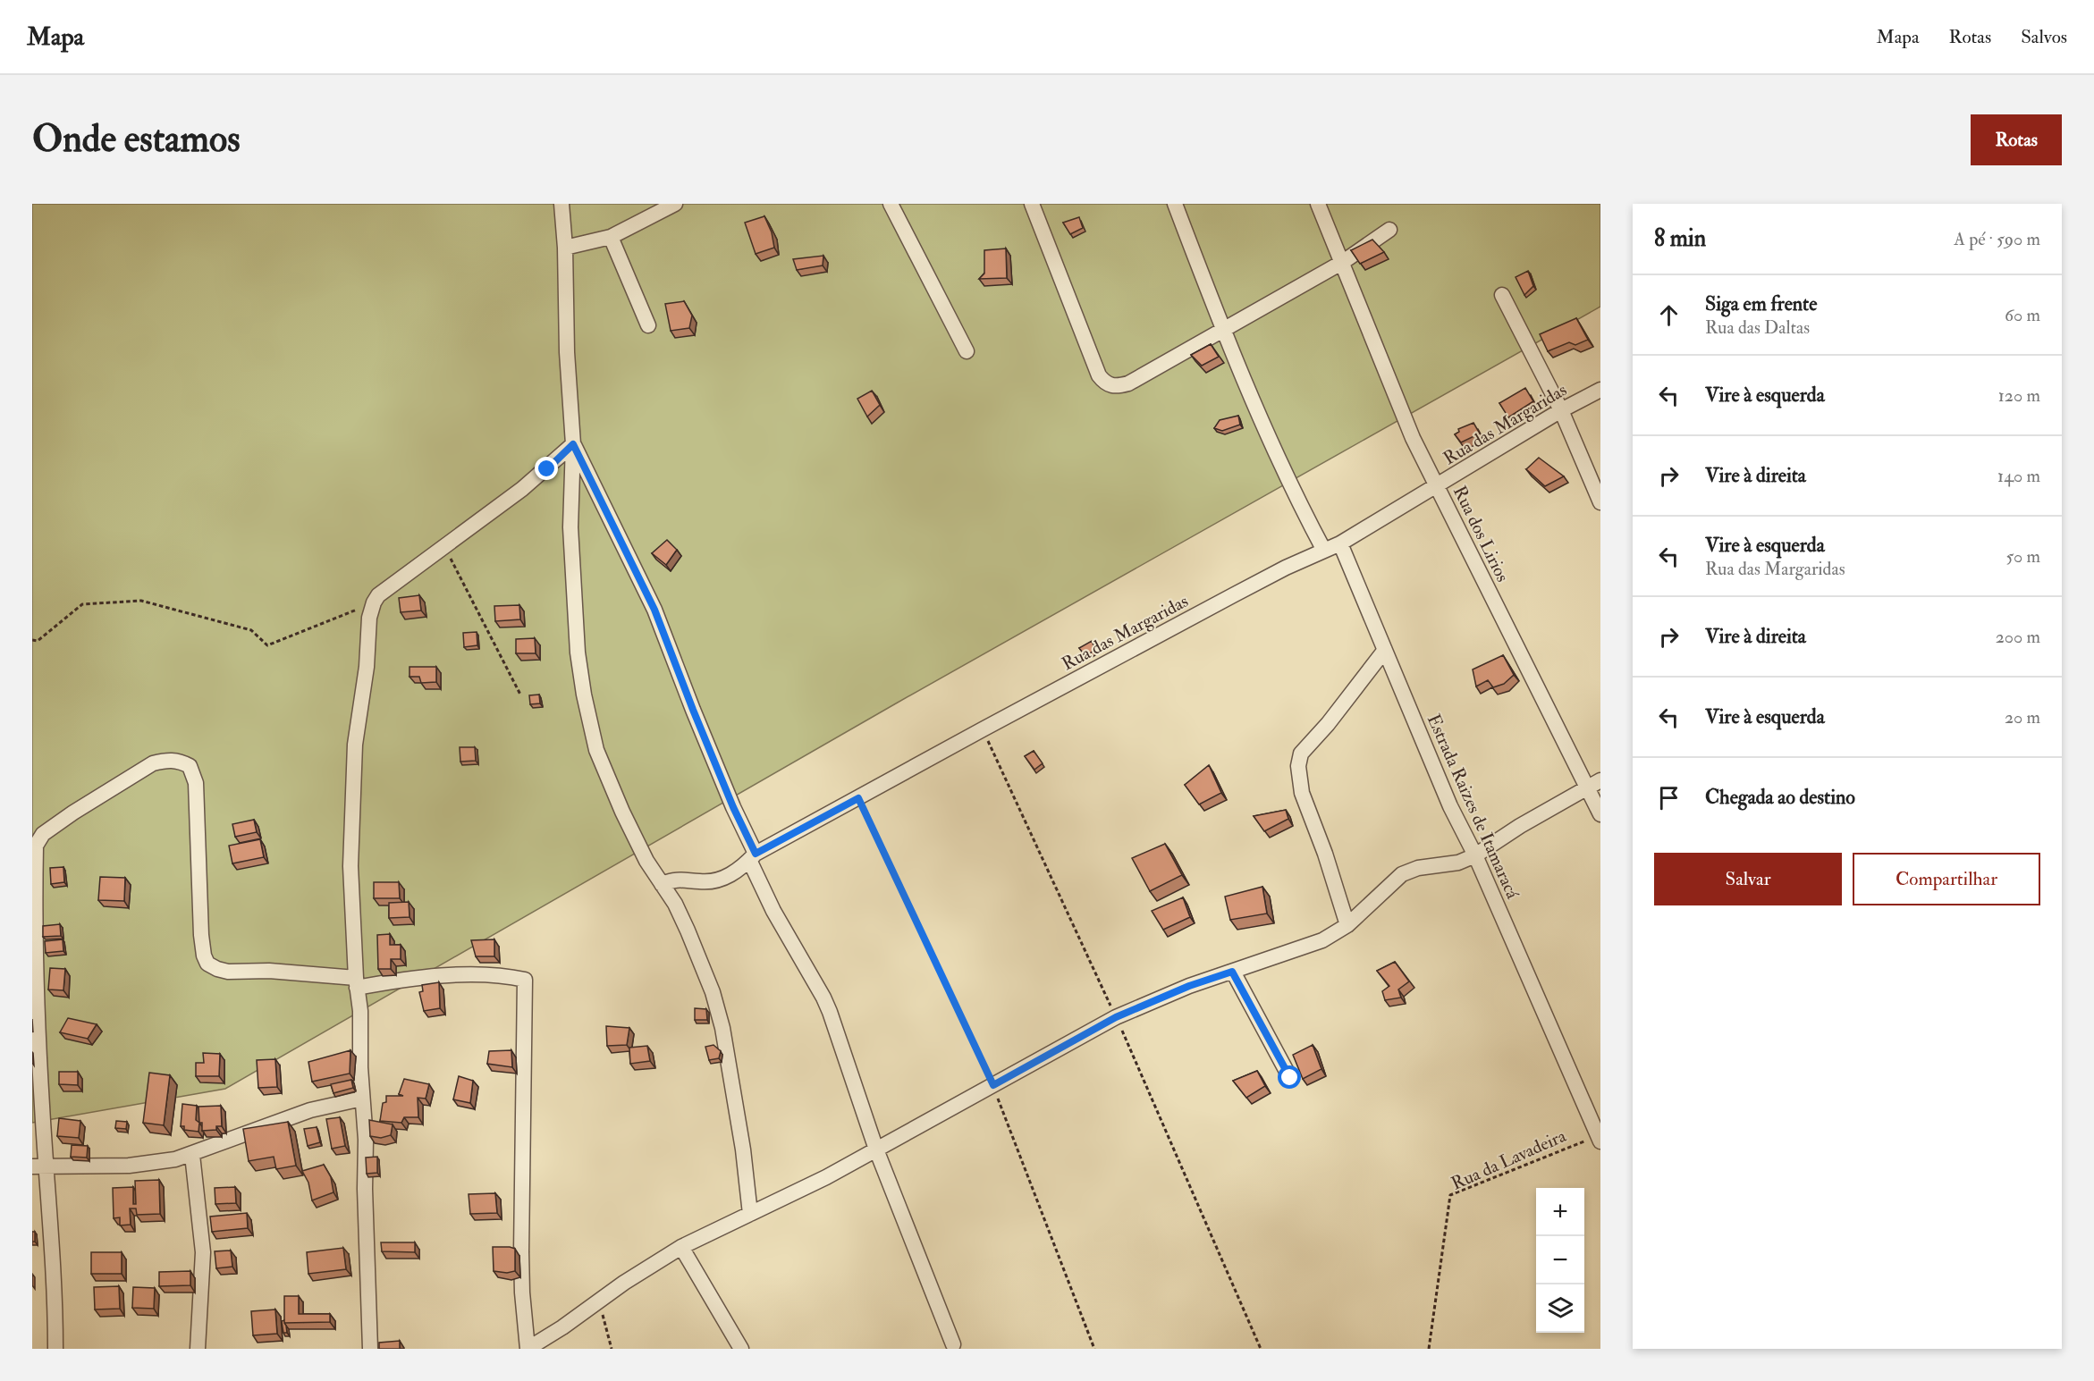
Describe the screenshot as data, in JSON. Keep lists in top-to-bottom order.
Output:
{
  "streets": {
    "street": ["Rua das Margaridas", "Rua dos Lirios", "Estrada Raizes de Itamaracá"],
    "path": ["Rua da Lavadeira"]
  },
  "crossings": [
    ["Rua das Margaridas", "Rua dos Lirios"],
    ["Rua das Margaridas", "Estrada Raizes de Itamaracá"],
    ["Estrada Raizes de Itamaracá", "Rua da Lavadeira"]
  ],
  "page": {
    "header": "Mapa",
    "nav": ["Mapa", "Rotas", "Salvos"],
    "buttons": [
      "Rotas",
      ["Salvar", "Compartilhar"]
    ],
    "title": "Onde estamos",
    "heading": ["8 min", "A pé · 590 m"],
    "list": [
      ["Siga em frente", "Rua das Daltas", "60 m"],
      ["Vire à esquerda", "120 m"],
      ["Vire à direita", "140 m"],
      ["Vire à esquerda", "Rua das Margaridas", "50 m"],
      ["Vire à direita", "200 m"],
      ["Vire à esquerda", "20 m"],
      "Chegada ao destino"
    ],
    "map_buttons": ["+", "−"]
  }
}
